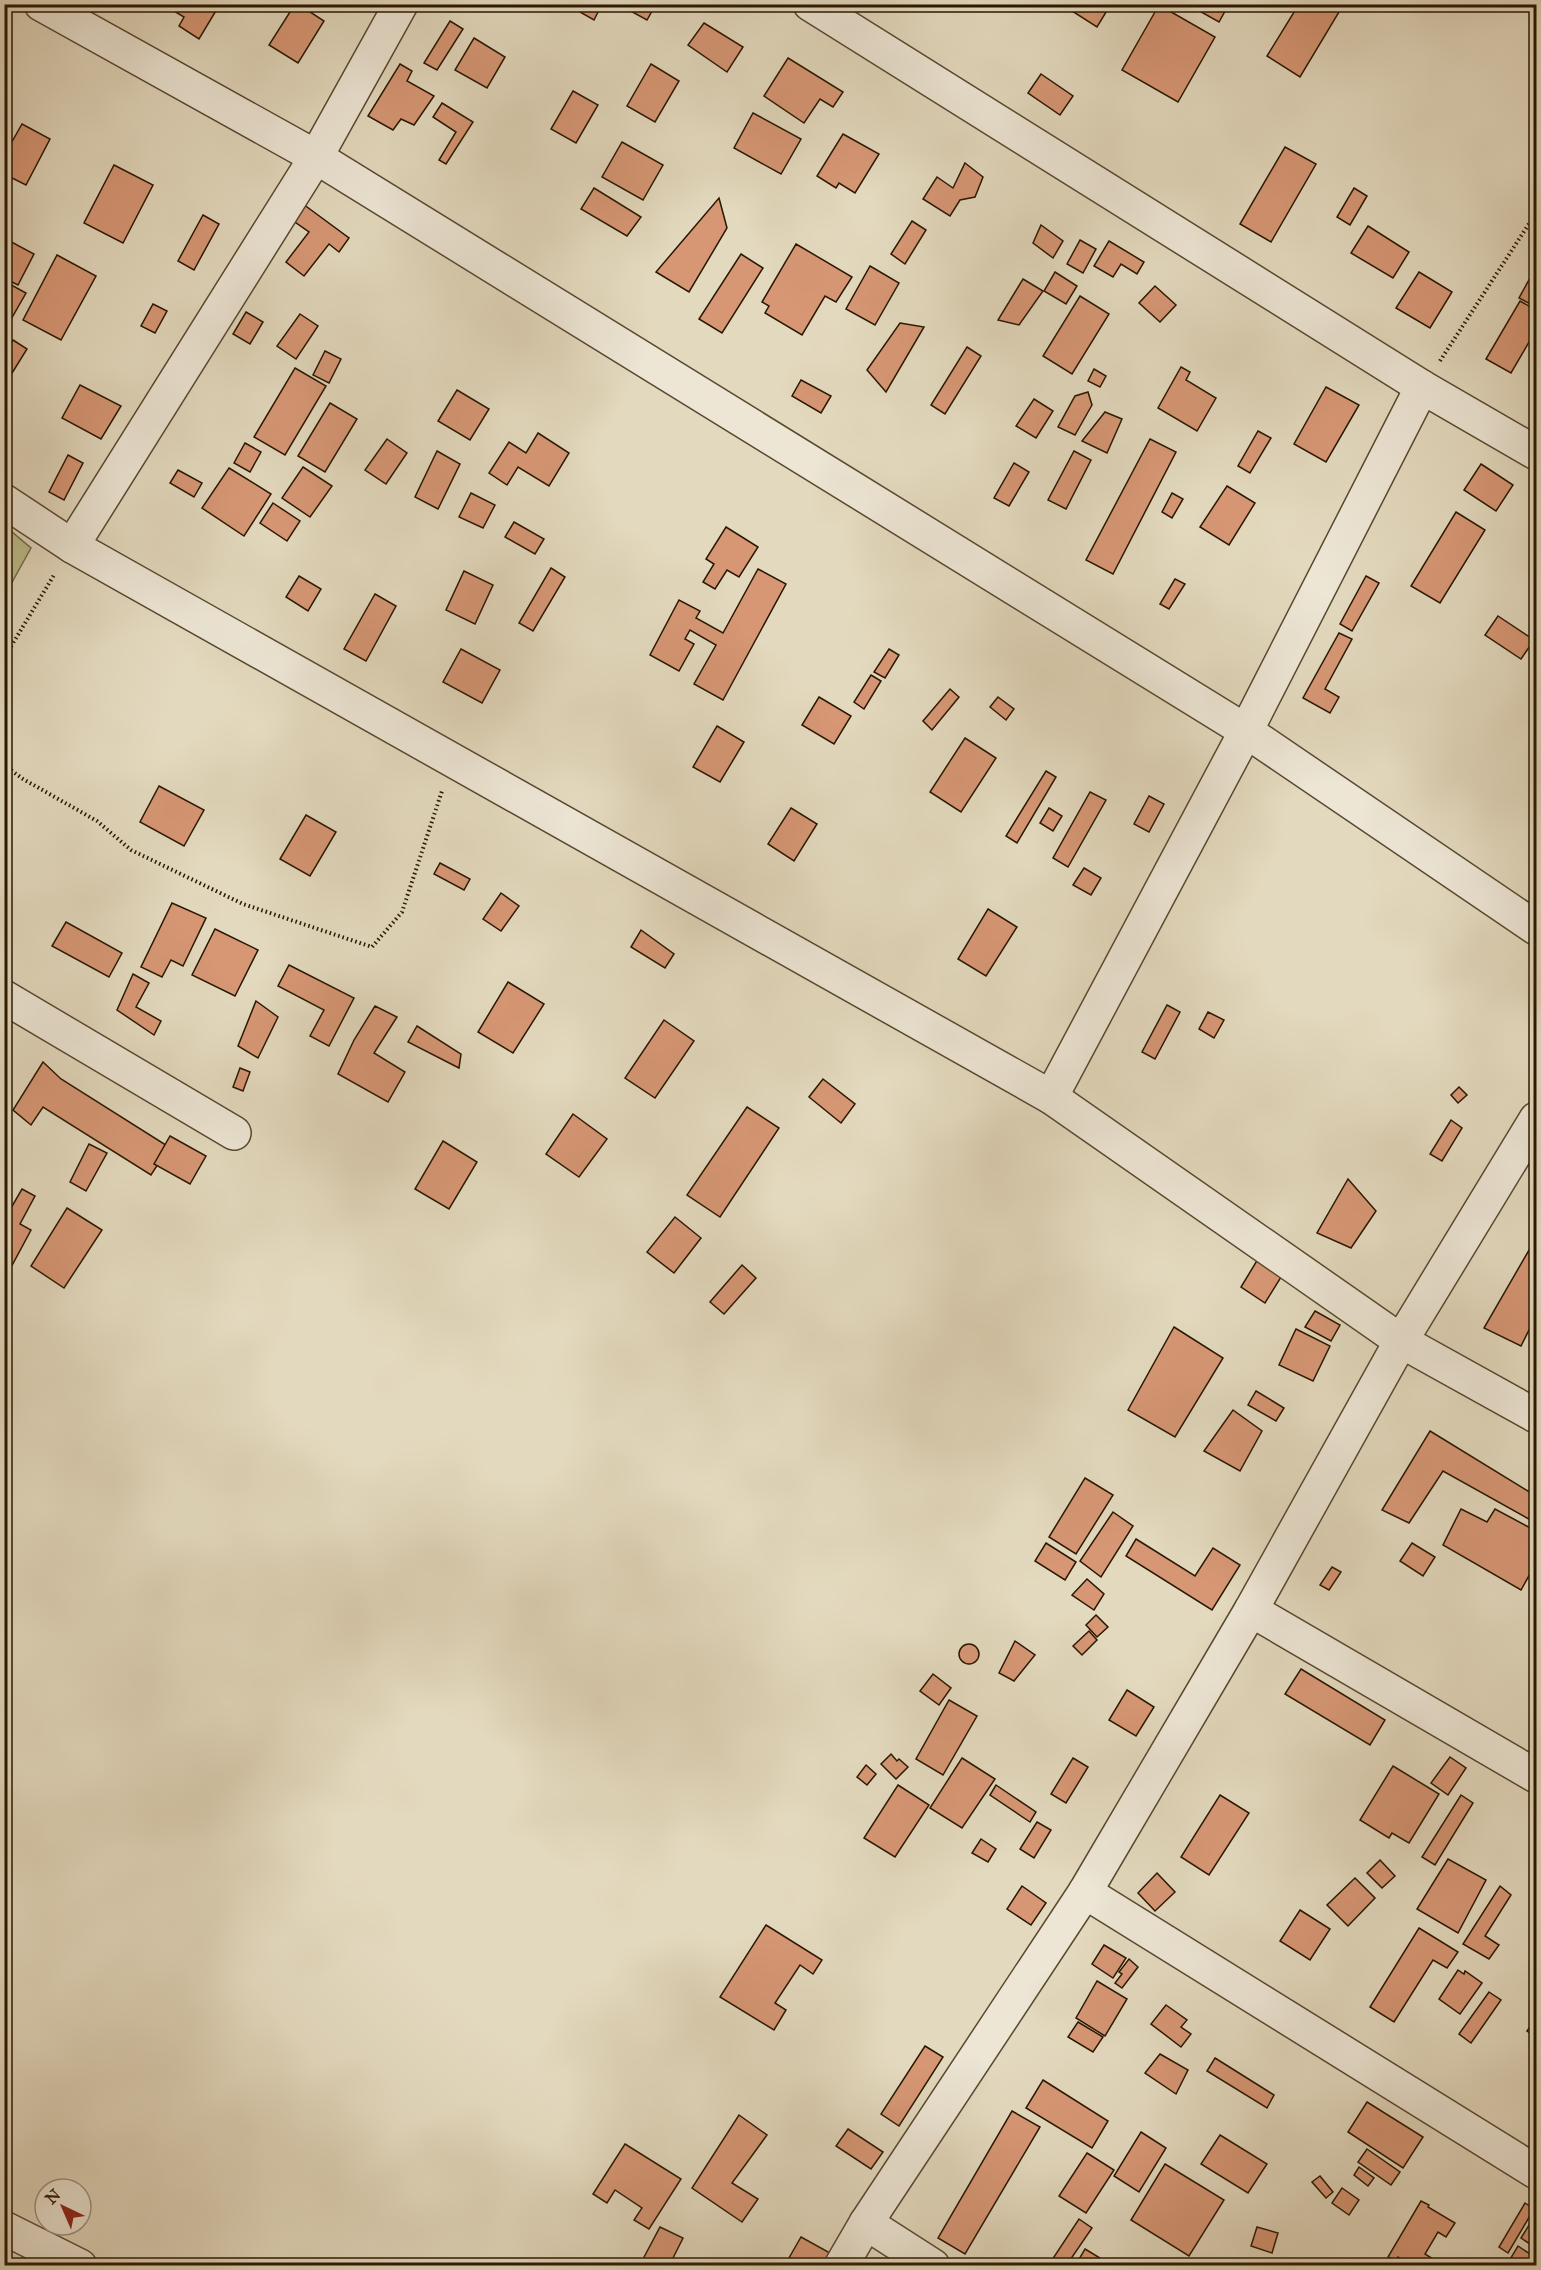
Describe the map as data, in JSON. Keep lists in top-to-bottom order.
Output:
{
  "north": "top left"
}
